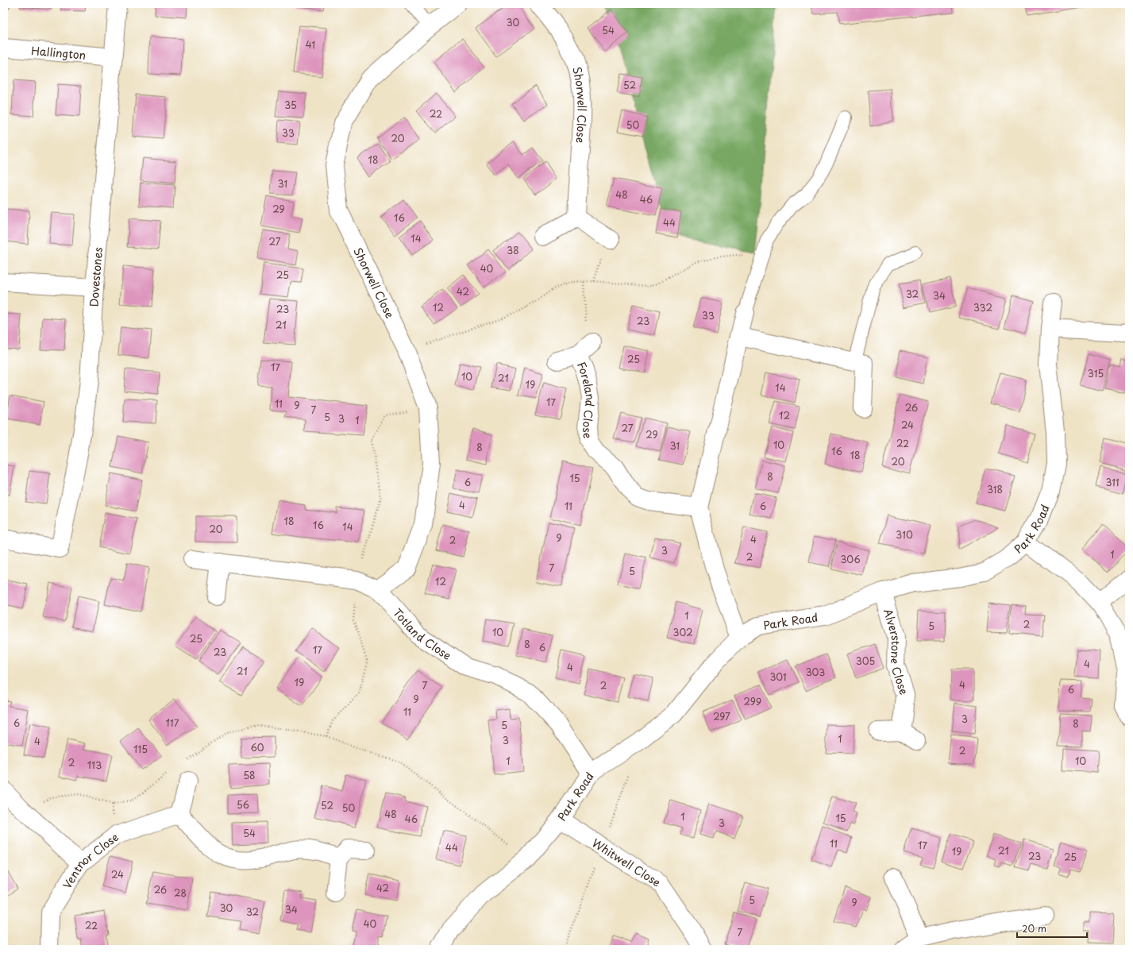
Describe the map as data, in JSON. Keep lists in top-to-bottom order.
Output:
{
  "streets": {
    "street": [
      "Hallington",
      "Shorwell Close",
      "Dovestones",
      "Foreland Close",
      "Park Road",
      "Totland Close",
      "Alverstone Close",
      "Ventnor Close",
      "Whitwell Close"
    ]
  },
  "crossings": [
    ["Hallington", "Dovestones"],
    ["Shorwell Close", "Totland Close"],
    ["Park Road", "Totland Close"],
    ["Park Road", "Alverstone Close"],
    ["Park Road", "Whitwell Close"]
  ],
  "house_numbers": [
    "30",
    "54",
    "41",
    "52",
    "35",
    "22",
    "50",
    "33",
    "20",
    "18",
    "31",
    "48",
    "46",
    "29",
    "16",
    "44",
    "14",
    "27",
    "38",
    "40",
    "25",
    "42",
    "32",
    "34",
    "12",
    "332",
    "23",
    "33",
    "23",
    "21",
    "25",
    "17",
    "315",
    "10",
    "21",
    "19",
    "14",
    "17",
    "11",
    "9",
    "26",
    "7",
    "12",
    "5",
    "3",
    "1",
    "24",
    "27",
    "29",
    "22",
    "10",
    "31",
    "8",
    "16",
    "18",
    "20",
    "8",
    "15",
    "6",
    "311",
    "318",
    "4",
    "11",
    "6",
    "18",
    "16",
    "14",
    "20",
    "310",
    "9",
    "4",
    "2",
    "3",
    "1",
    "2",
    "306",
    "7",
    "5",
    "12",
    "1",
    "2",
    "5",
    "10",
    "302",
    "25",
    "8",
    "6",
    "17",
    "23",
    "305",
    "4",
    "4",
    "21",
    "303",
    "301",
    "19",
    "4",
    "7",
    "2",
    "6",
    "9",
    "299",
    "11",
    "297",
    "3",
    "6",
    "117",
    "8",
    "5",
    "1",
    "3",
    "4",
    "60",
    "115",
    "2",
    "1",
    "10",
    "2",
    "113",
    "58",
    "56",
    "52",
    "50",
    "48",
    "1",
    "15",
    "46",
    "3",
    "54",
    "11",
    "17",
    "44",
    "21",
    "19",
    "23",
    "25",
    "24",
    "42",
    "26",
    "28",
    "5",
    "9",
    "30",
    "34",
    "32",
    "40",
    "22",
    "7"
  ],
  "scale_bar": "20 m"
}
